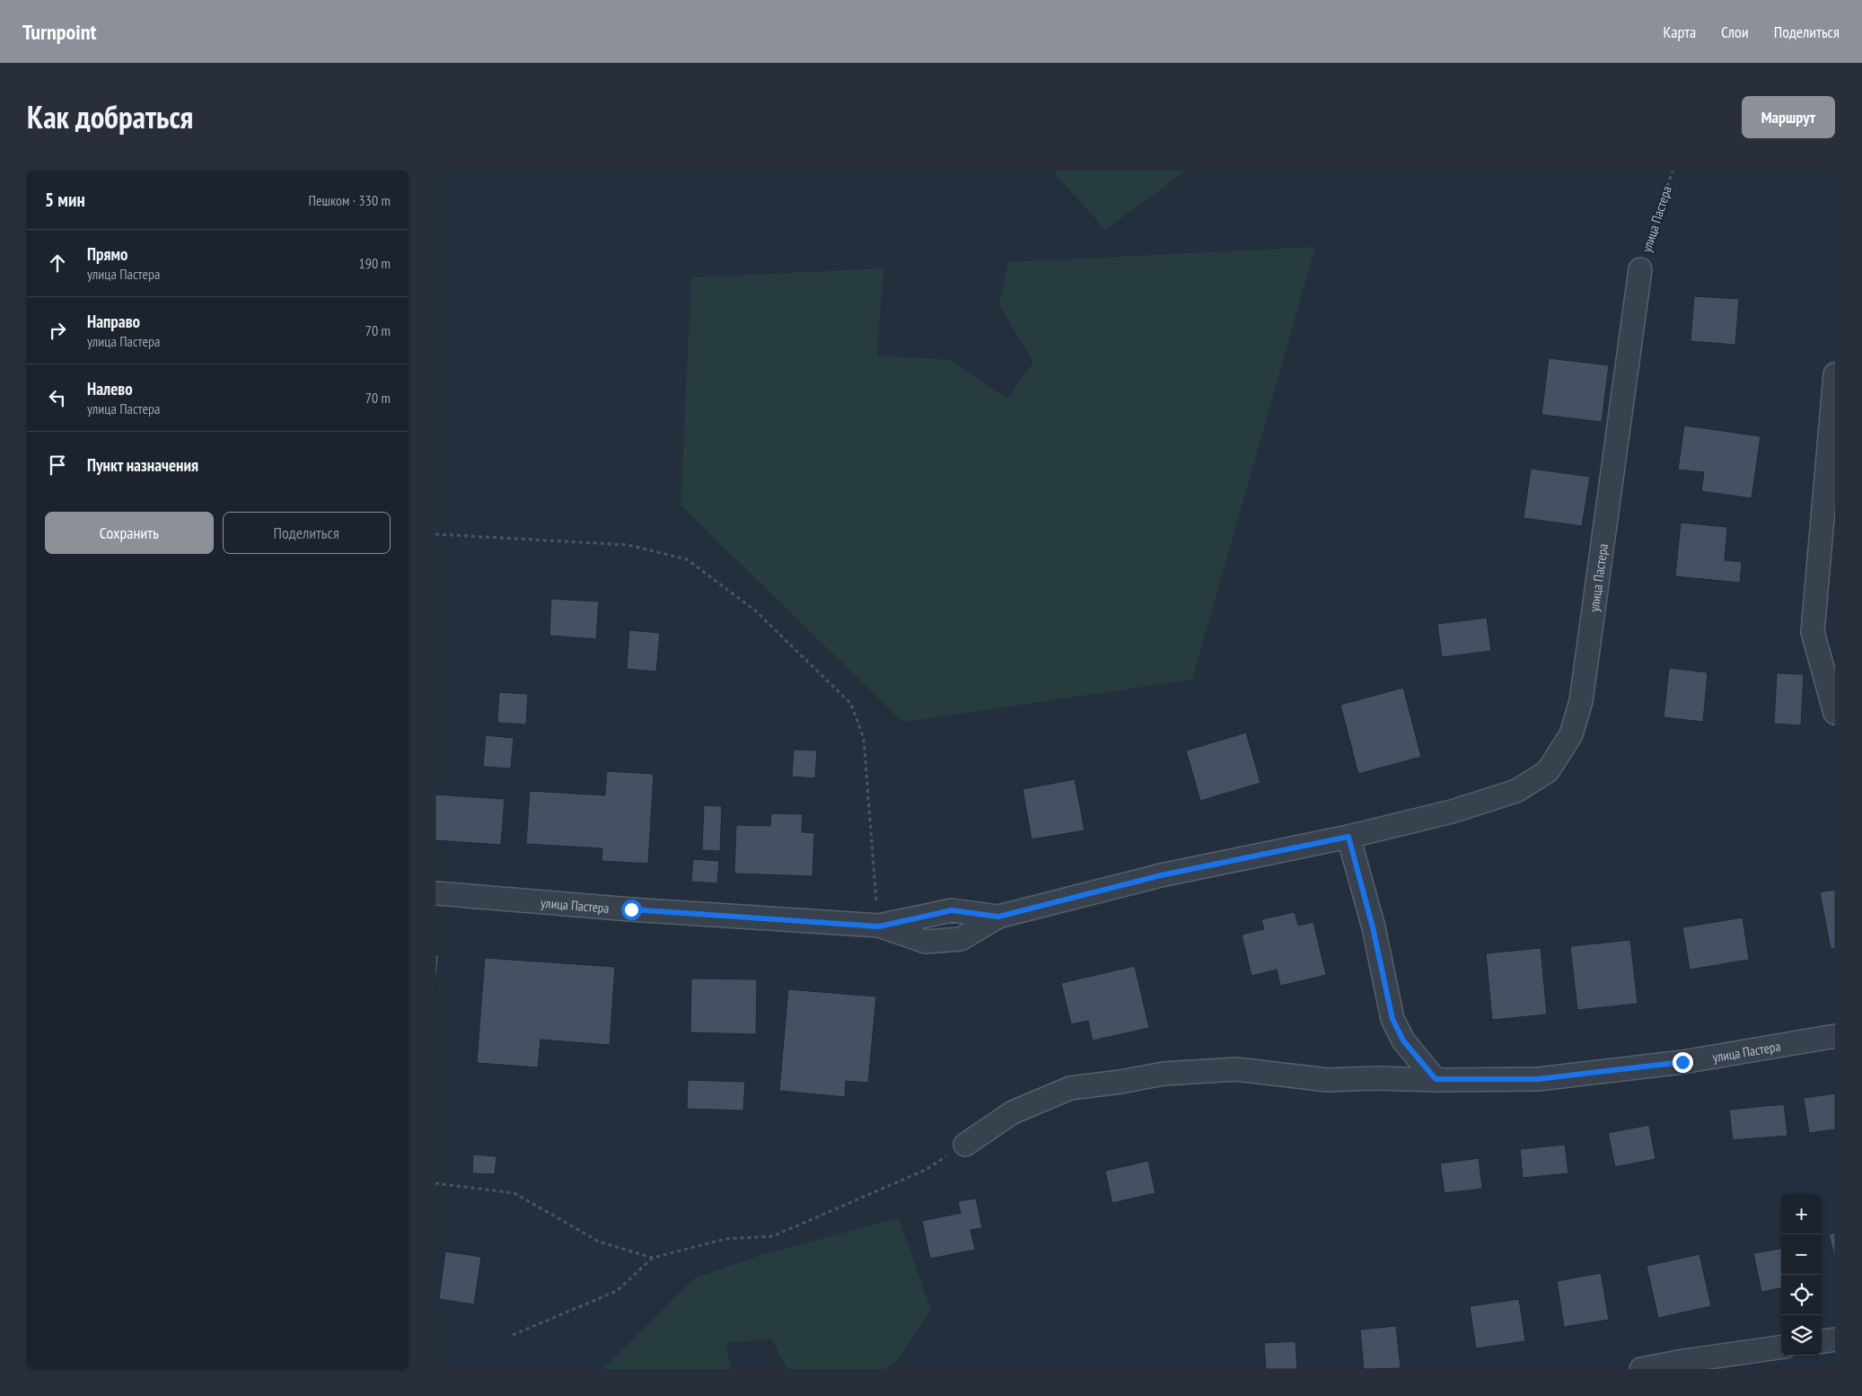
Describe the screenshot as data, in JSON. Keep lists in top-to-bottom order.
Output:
{
  "streets": {
    "street": ["улица Пастера"]
  },
  "page": {
    "header": "Turnpoint",
    "nav": ["Карта", "Слои", "Поделиться"],
    "title": "Как добраться",
    "buttons": [
      "Маршрут",
      ["Сохранить", "Поделиться"]
    ],
    "heading": ["5 мин", "Пешком · 330 m"],
    "list": [
      ["Прямо", "улица Пастера", "190 m"],
      ["Направо", "улица Пастера", "70 m"],
      ["Налево", "улица Пастера", "70 m"],
      "Пункт назначения"
    ],
    "map_buttons": ["+", "−"]
  }
}
